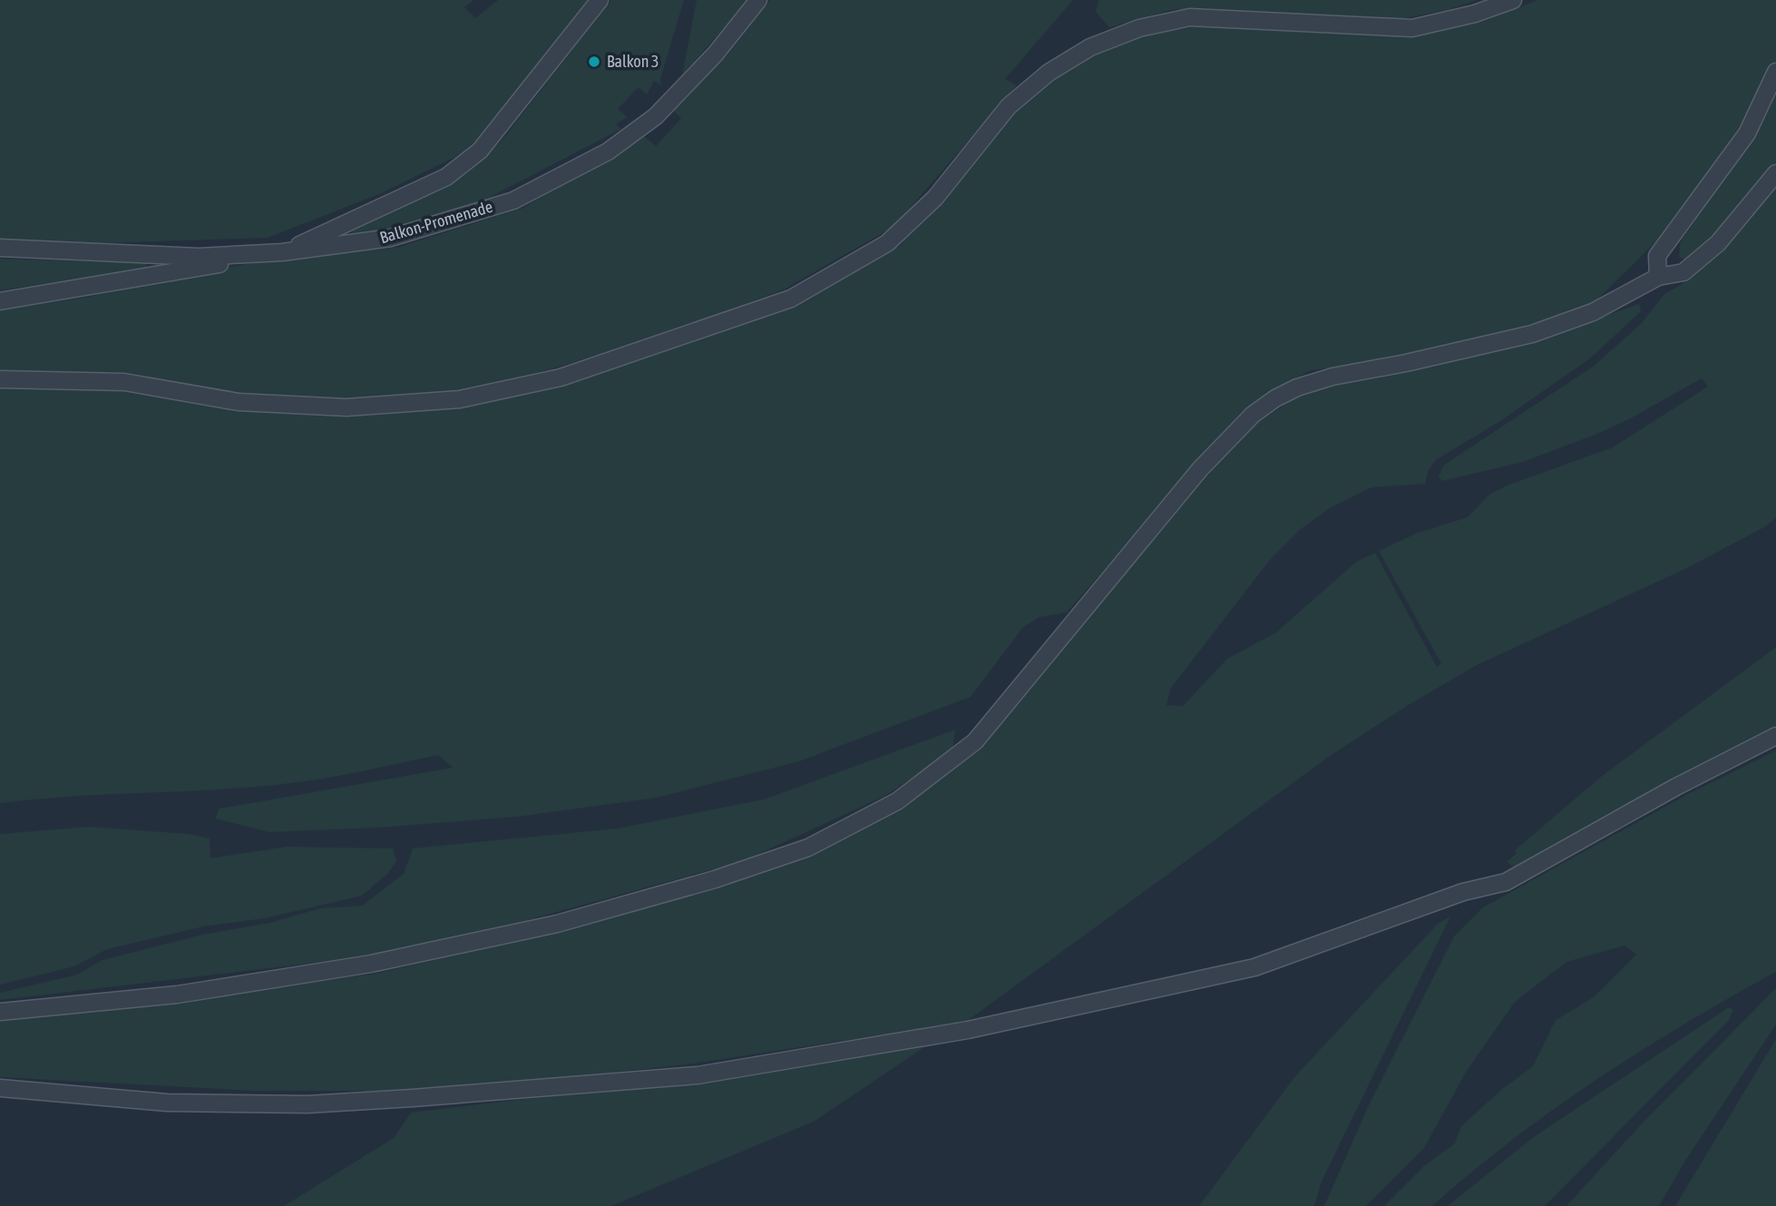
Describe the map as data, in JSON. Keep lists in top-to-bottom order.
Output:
{
  "streets": {
    "lane": ["Balkon-Promenade"]
  },
  "places": ["Balkon 3"]
}
